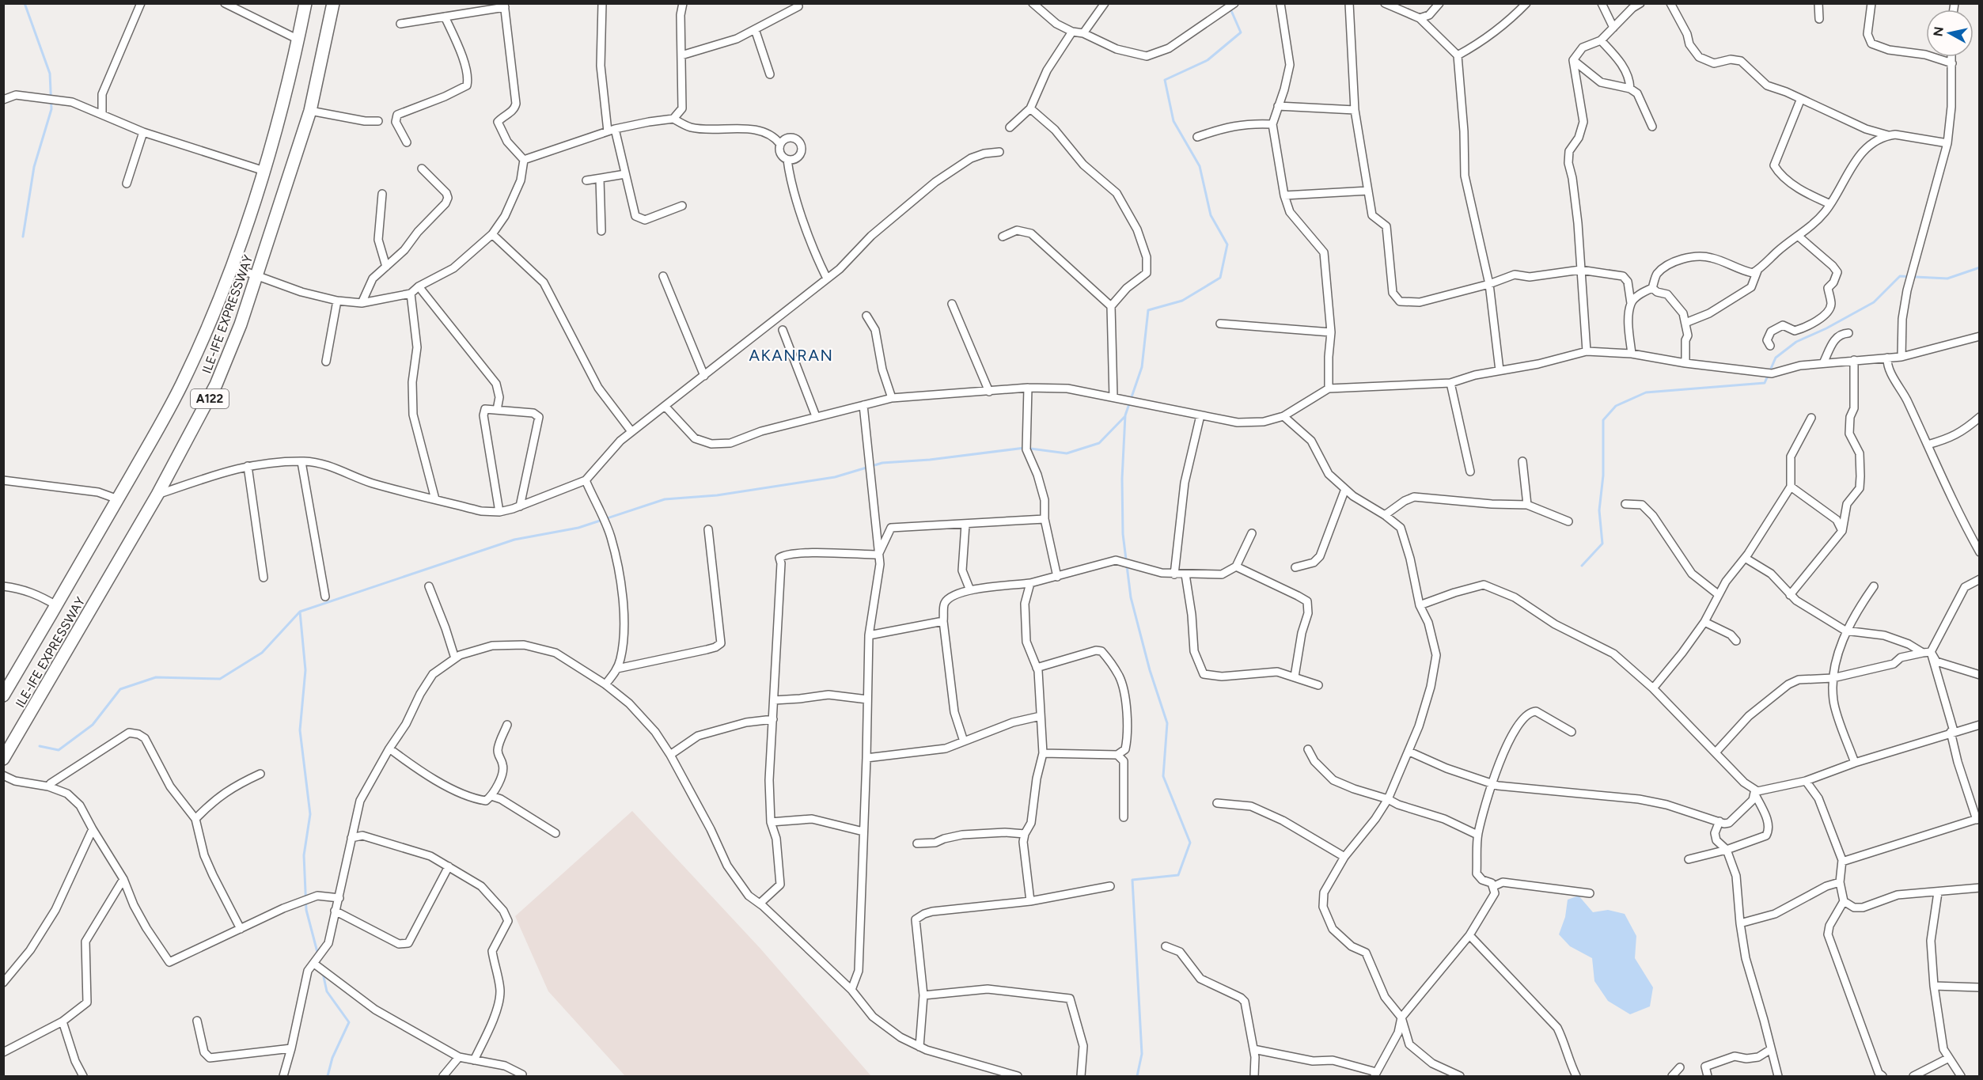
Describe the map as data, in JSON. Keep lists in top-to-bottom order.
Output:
{
  "streets": {
    "highway": ["ILE-IFE EXPRESSWAY", "A122"]
  },
  "districts": ["AKANRAN"],
  "north": "left"
}
